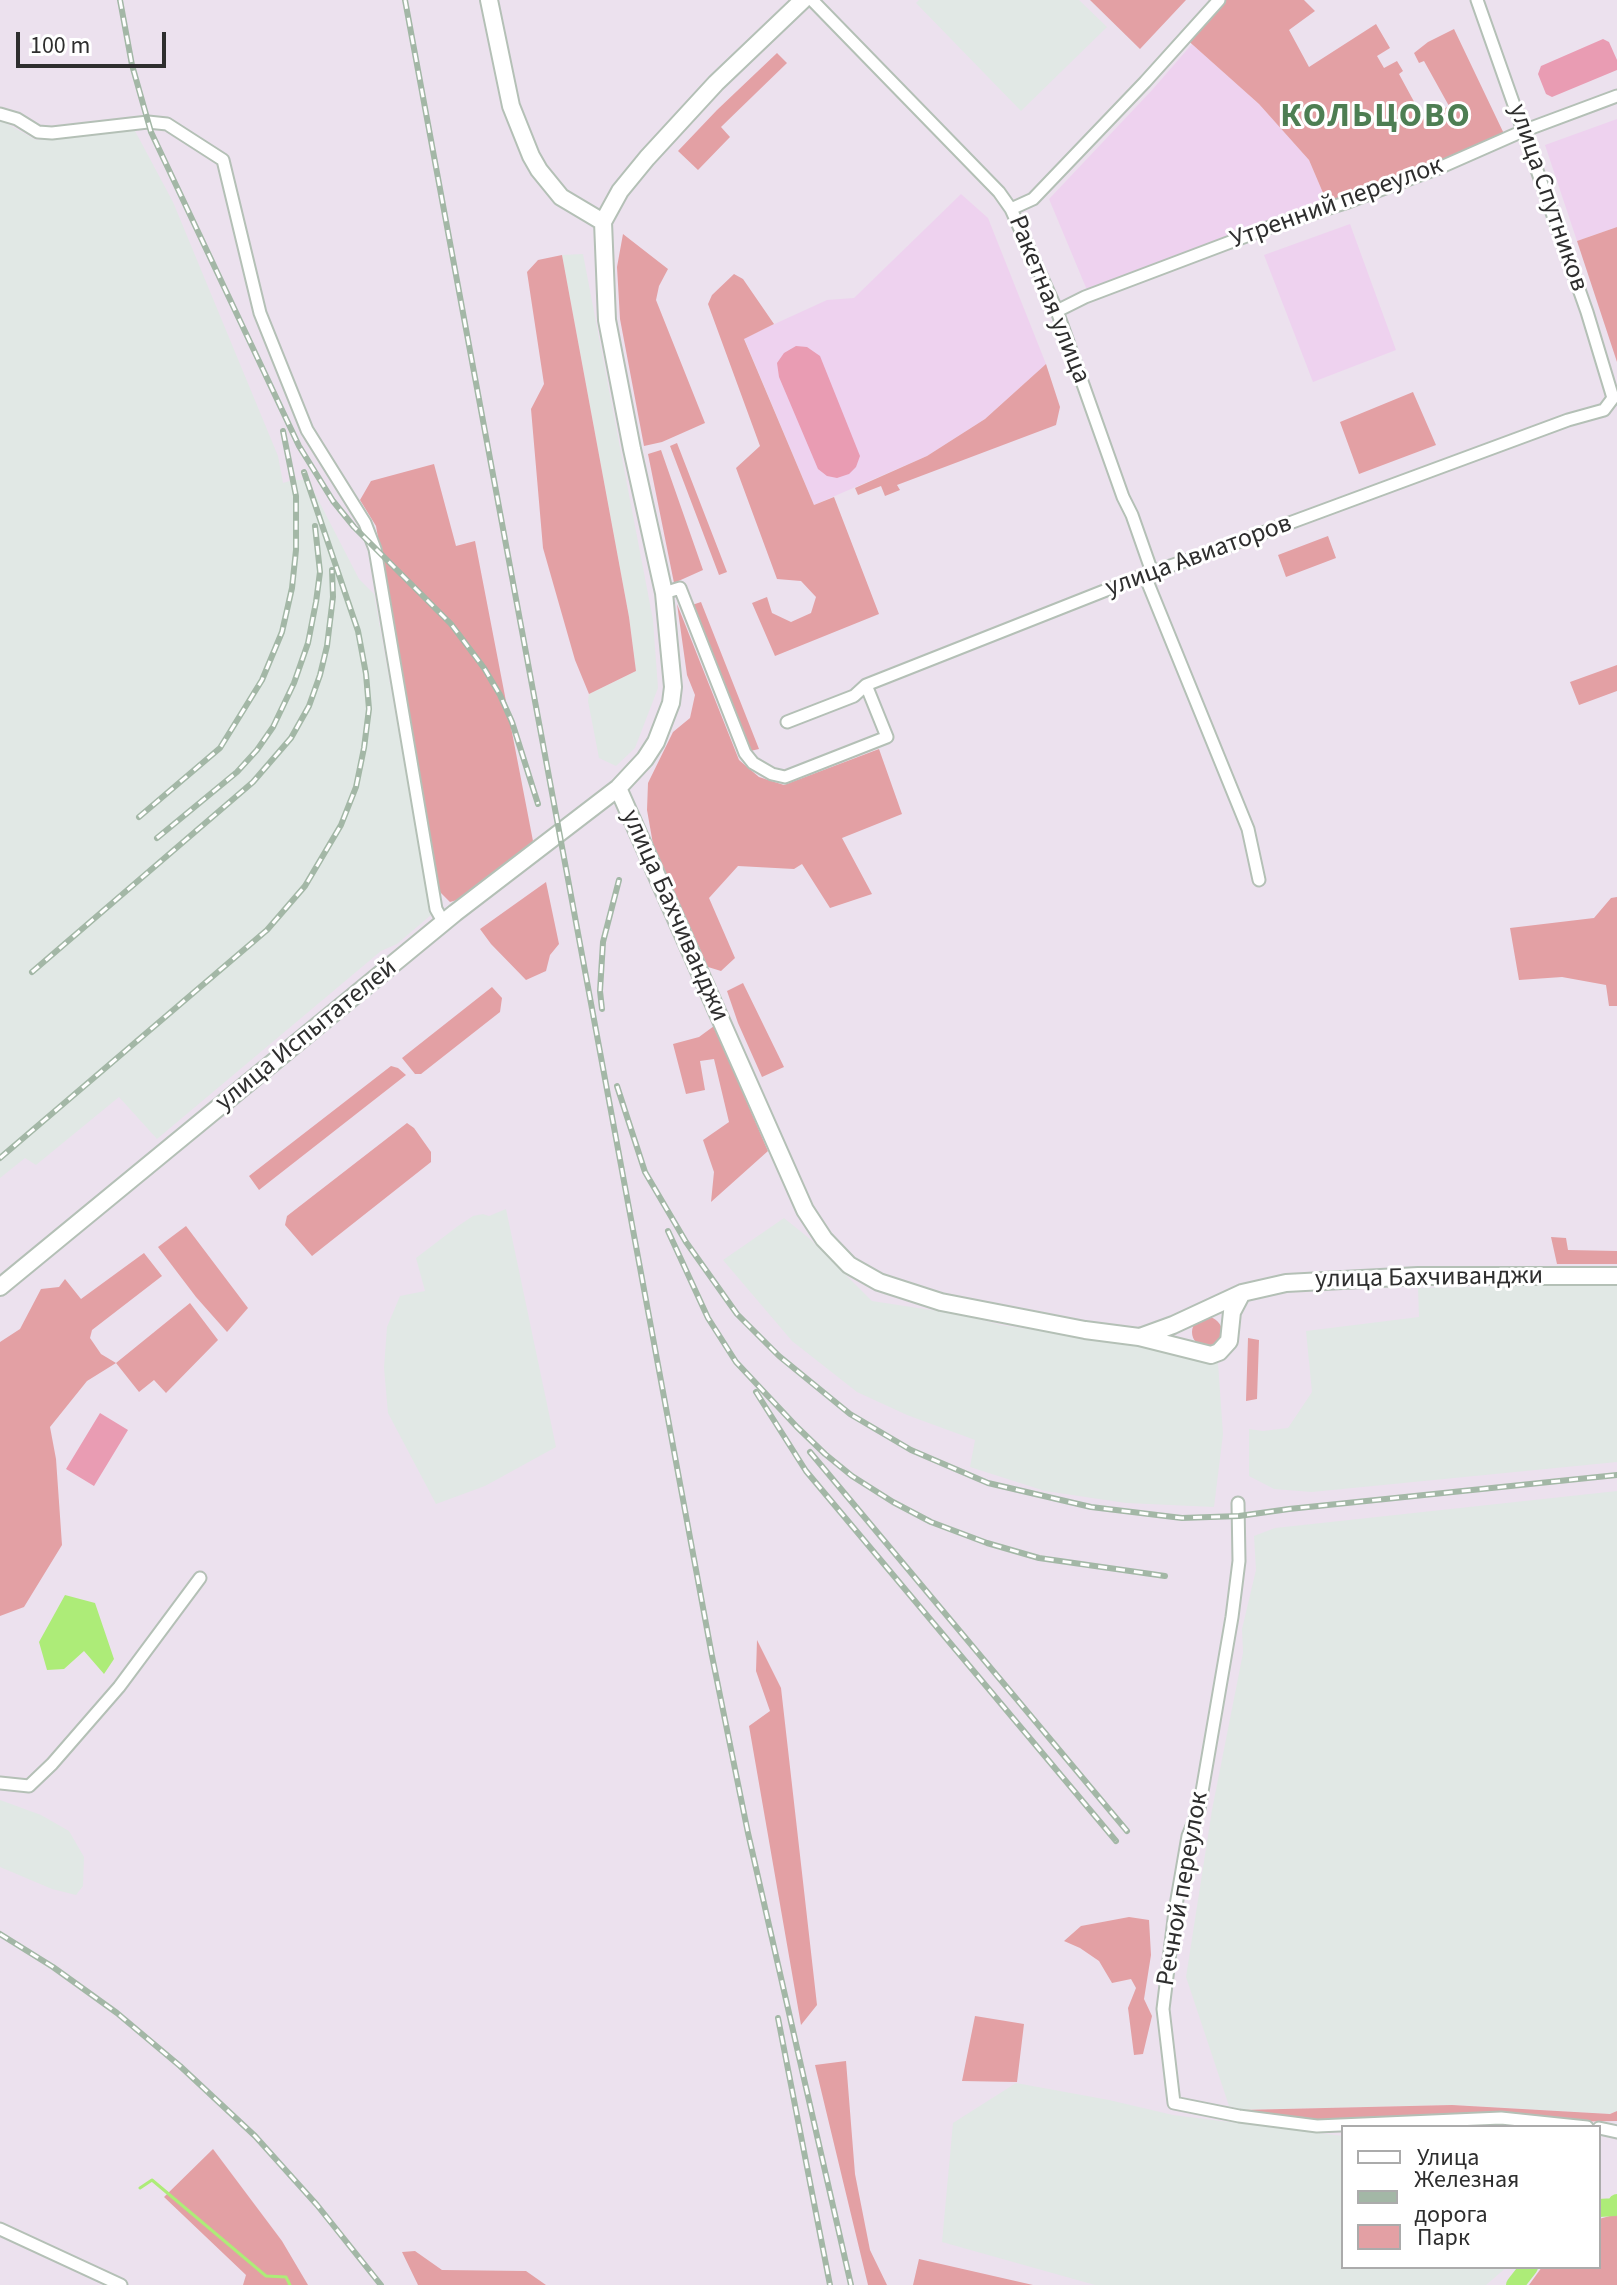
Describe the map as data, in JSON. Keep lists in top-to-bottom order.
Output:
{
  "streets": {
    "main road": ["улица Бахчиванджи", "улица Испытателей"],
    "street": [
      "улица Спутников",
      "Утренний переулок",
      "Ракетная улица",
      "улица Авиаторов",
      "Речной переулок"
    ]
  },
  "crossings": [
    ["улица Спутников", "Утренний переулок"],
    ["улица Спутников", "улица Авиаторов"],
    ["Утренний переулок", "Ракетная улица"],
    ["Ракетная улица", "улица Авиаторов"],
    ["улица Бахчиванджи", "улица Испытателей"]
  ],
  "districts": ["КОЛЬЦОВО"],
  "legend": ["Улица", "Железная дорога", "Парк"],
  "scale_bar": "100 m"
}
